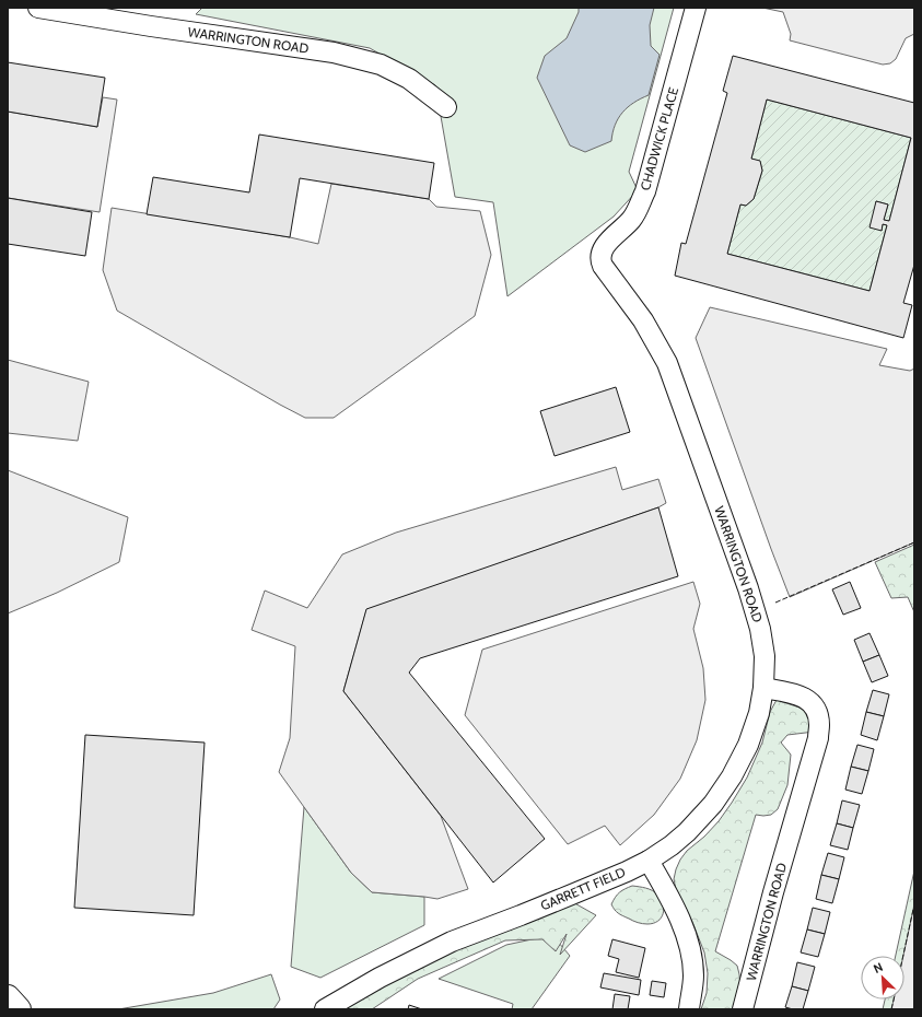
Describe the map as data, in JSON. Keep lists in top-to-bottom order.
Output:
{
  "streets": {
    "street": ["WARRINGTON ROAD", "CHADWICK PLACE", "GARRETT FIELD"]
  },
  "crossings": [
    ["WARRINGTON ROAD", "CHADWICK PLACE"],
    ["WARRINGTON ROAD", "GARRETT FIELD"]
  ],
  "north": "top left"
}
